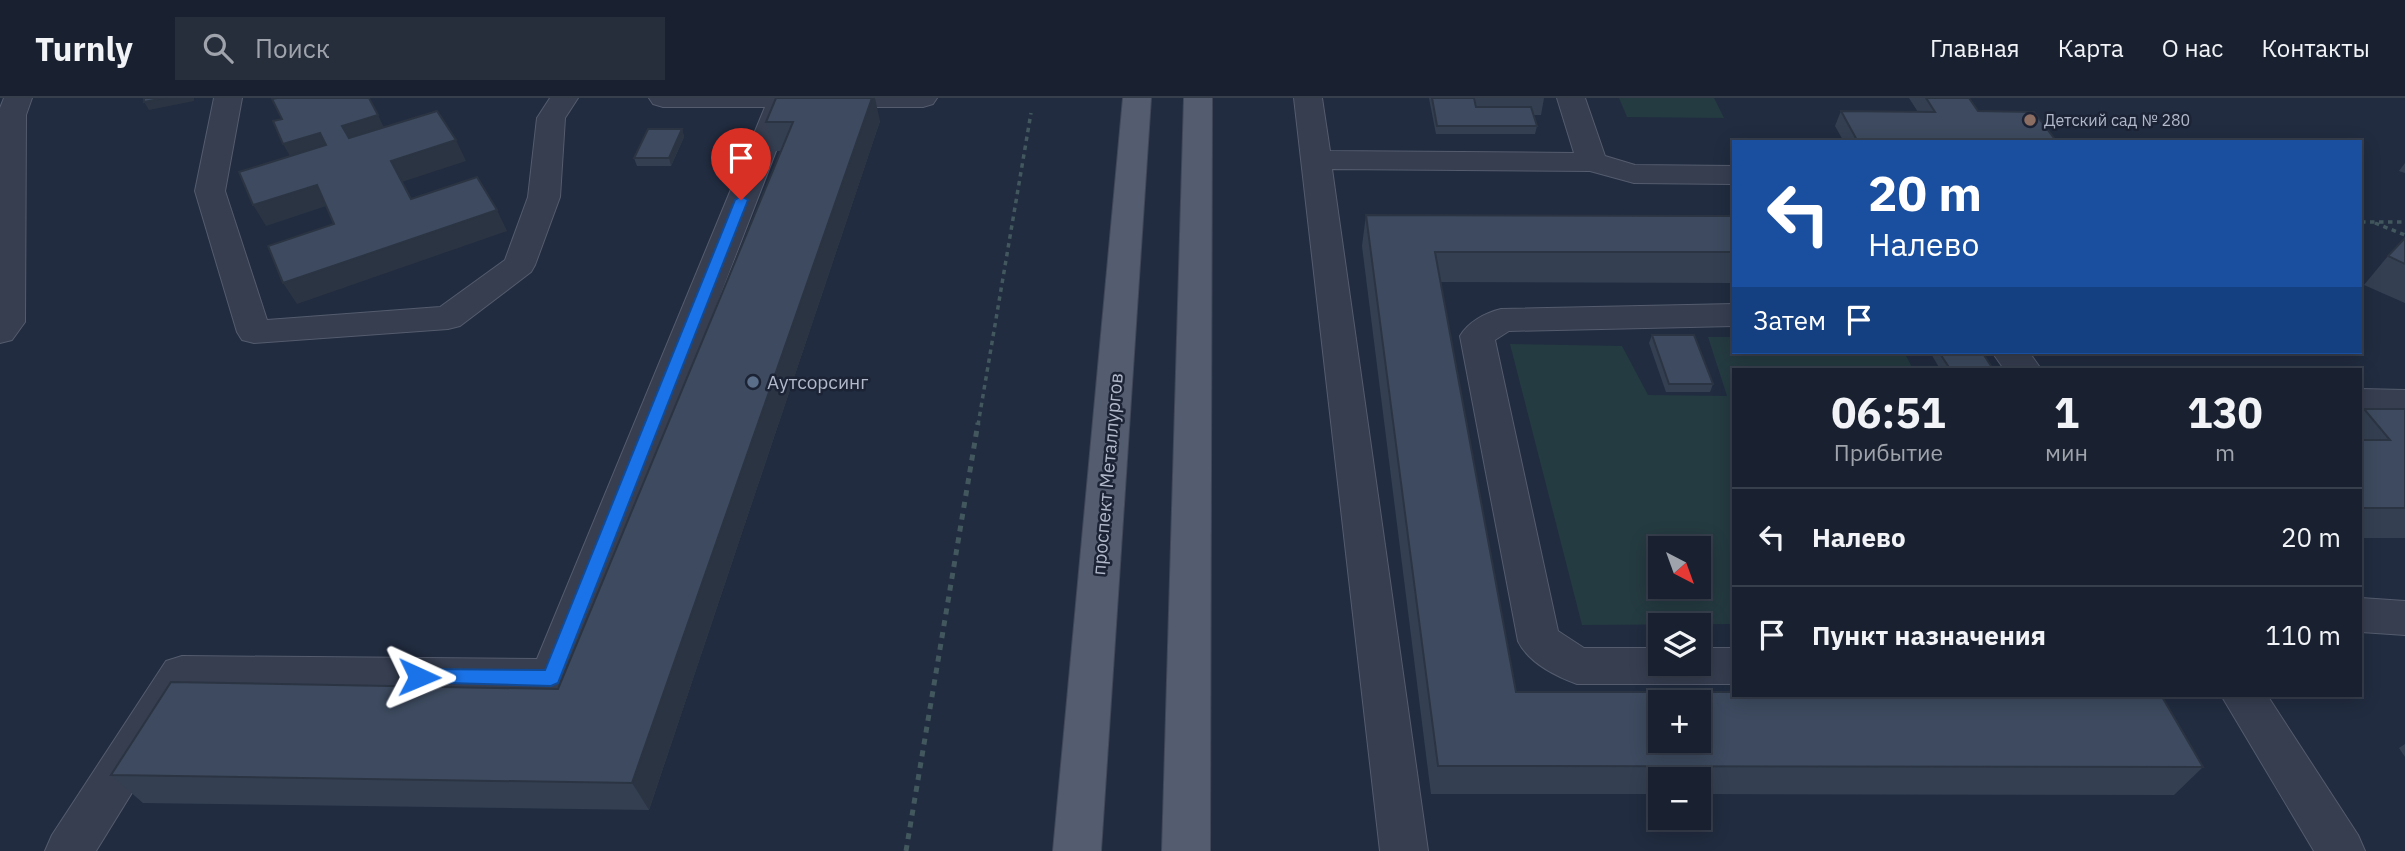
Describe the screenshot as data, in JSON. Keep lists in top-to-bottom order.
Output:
{
  "streets": {
    "main road": ["проспект Металлургов"]
  },
  "places": ["Детский сад № 280", "Аутсорсинг"],
  "north": "bottom right",
  "page": {
    "header": "Turnly",
    "search": "Поиск",
    "nav": [
      "Главная",
      "Карта",
      "О нас",
      "Контакты"
    ],
    "turn": ["20 m", "Налево"],
    "then": "Затем",
    "eta": [
      "06:51",
      "Прибытие",
      "1",
      "мин",
      "130",
      "m"
    ],
    "list": [
      {
        "name": "Налево",
        "value": "20 m"
      },
      {
        "name": "Пункт назначения",
        "value": "110 m"
      }
    ],
    "map_buttons": ["+", "−"]
  }
}
